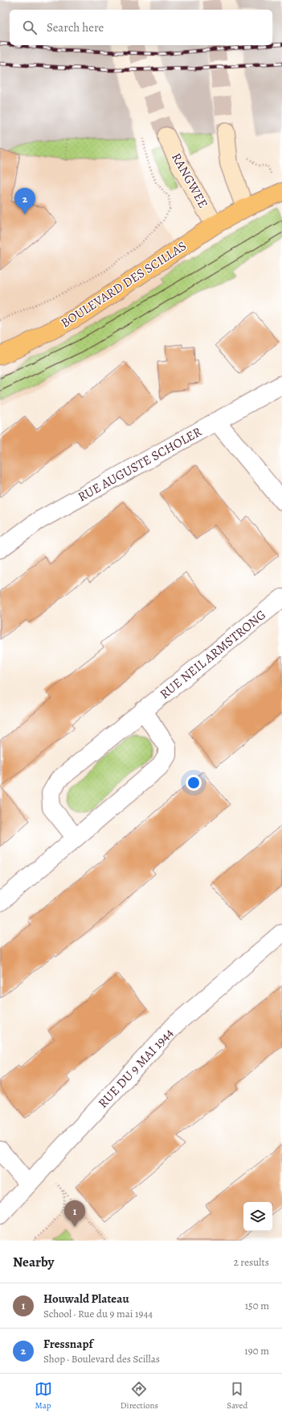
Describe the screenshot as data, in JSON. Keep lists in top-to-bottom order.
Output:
{
  "streets": {
    "main road": ["RANGWEE", "BOULEVARD DES SCILLAS"],
    "street": ["RUE AUGUSTE SCHOLER", "RUE NEIL ARMSTRONG", "RUE DU 9 MAI 1944"]
  },
  "crossings": [
    ["RANGWEE", "BOULEVARD DES SCILLAS"]
  ],
  "page": {
    "search": "Search here",
    "pins": ["2", "1"],
    "heading": ["Nearby", "2 results"],
    "list": [
      {
        "mark": "1",
        "name": "Houwald Plateau",
        "note": "School · Rue du 9 mai 1944",
        "value": "150 m"
      },
      {
        "mark": "2",
        "name": "Fressnapf",
        "note": "Shop · Boulevard des Scillas",
        "value": "190 m"
      }
    ],
    "nav": ["Map", "Directions", "Saved"]
  }
}
